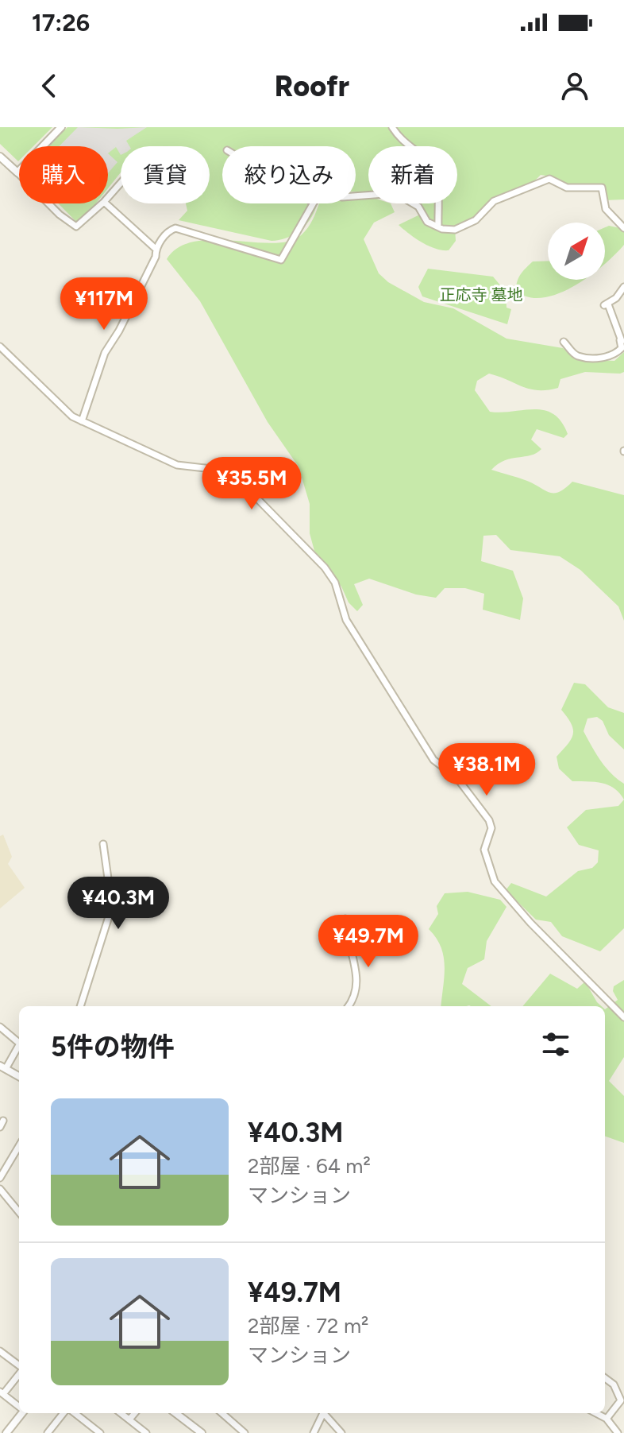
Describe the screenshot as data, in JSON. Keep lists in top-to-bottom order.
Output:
{
  "parks": ["正応寺 墓地"],
  "north": "top right",
  "page": {
    "status": "17:26",
    "header": "Roofr",
    "chip": [
      "購入",
      "賃貸",
      "絞り込み",
      "新着"
    ],
    "price": [
      "¥117M",
      "¥35.5M",
      "¥38.1M",
      "¥40.3M",
      "¥49.7M"
    ],
    "heading": "5件の物件",
    "list": [
      {
        "name": "¥40.3M",
        "note": "2部屋 · 64 m² · マンション"
      },
      {
        "name": "¥49.7M",
        "note": "2部屋 · 72 m² · マンション"
      }
    ]
  }
}
